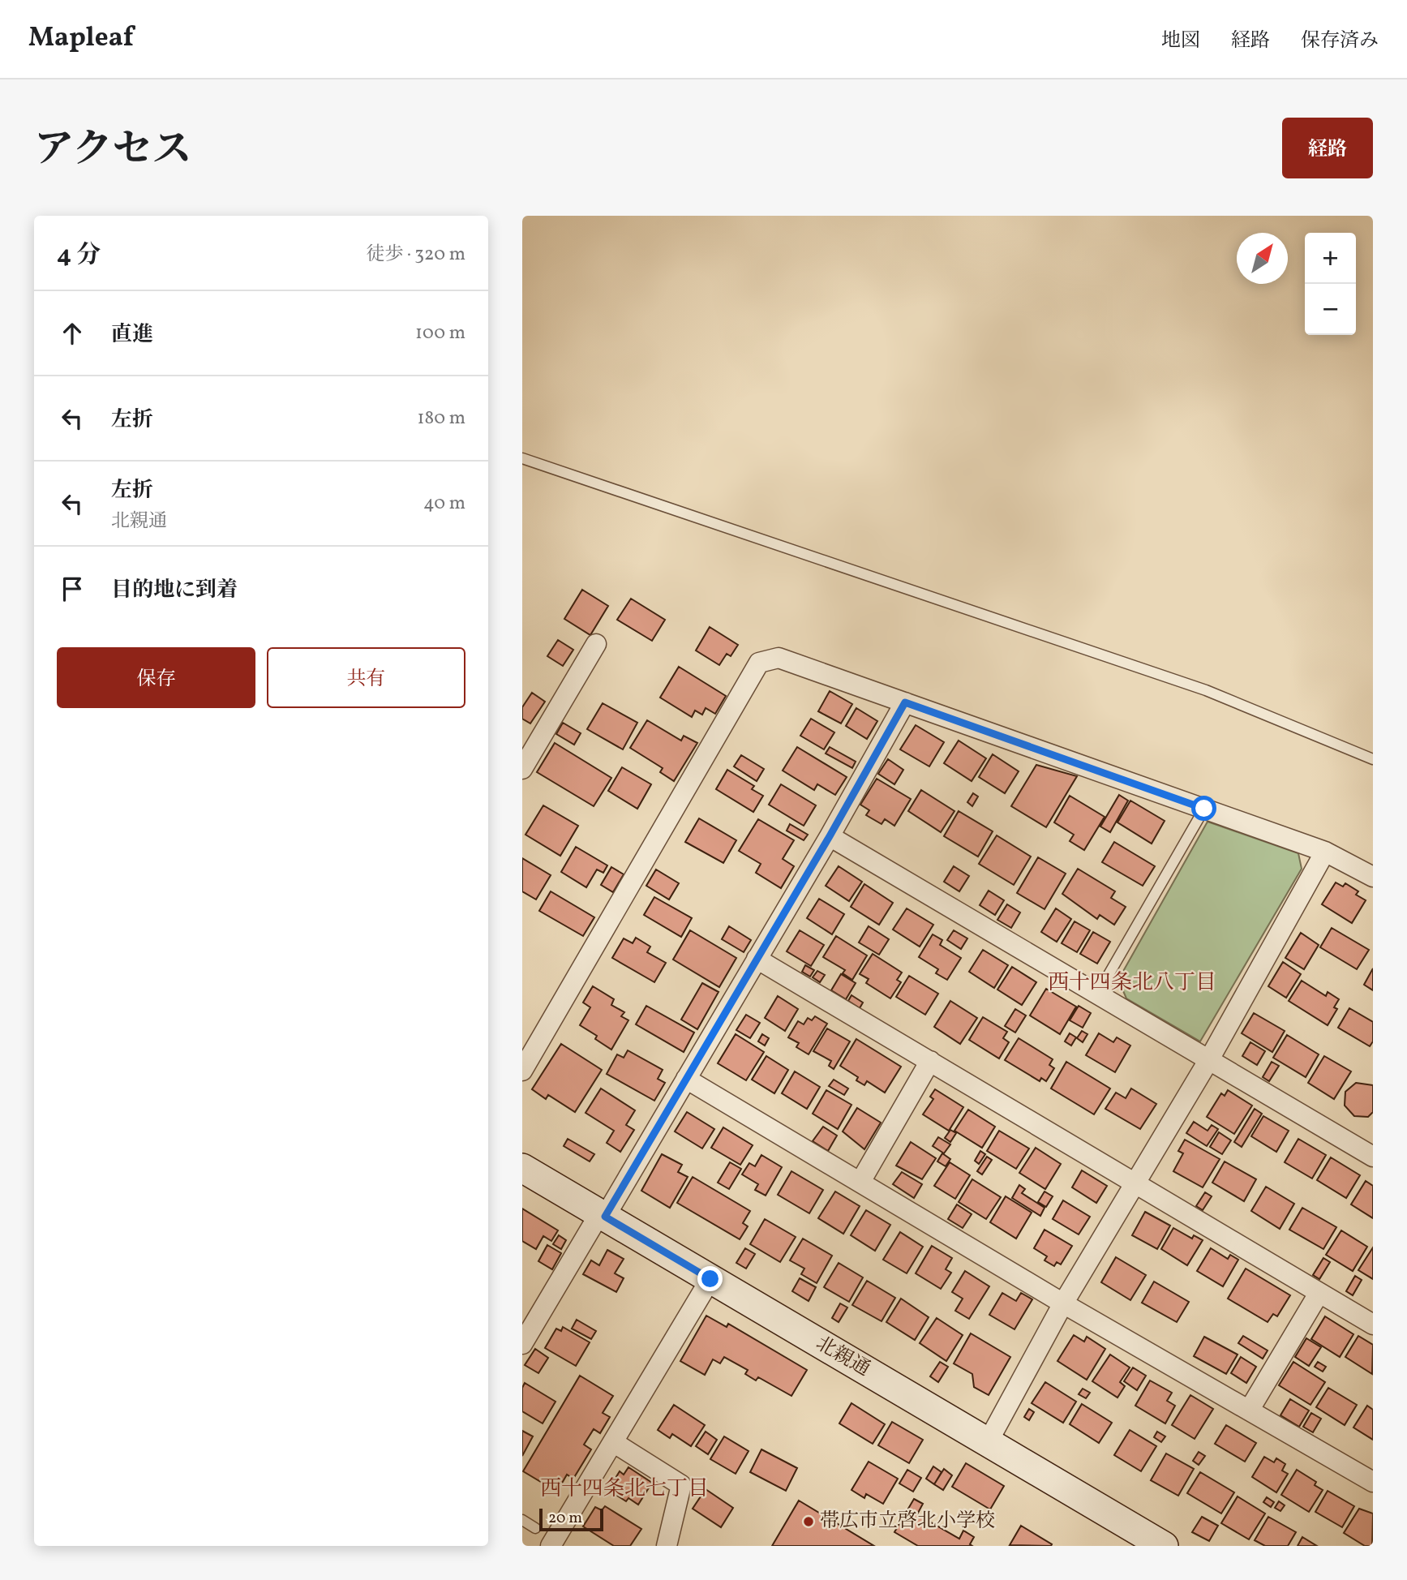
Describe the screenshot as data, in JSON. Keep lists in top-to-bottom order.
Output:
{
  "streets": {
    "street": ["北親通"]
  },
  "districts": ["西十四条北八丁目", "西十四条北七丁目"],
  "places": ["帯広市立啓北小学校"],
  "scale_bar": "20 m",
  "north": "top right",
  "page": {
    "header": "Mapleaf",
    "nav": ["地図", "経路", "保存済み"],
    "title": "アクセス",
    "buttons": [
      "経路",
      ["保存", "共有"]
    ],
    "heading": ["4 分", "徒歩 · 320 m"],
    "map_buttons": ["+", "−"],
    "list": [
      ["直進", "100 m"],
      ["左折", "180 m"],
      ["左折", "北親通", "40 m"],
      "目的地に到着"
    ],
    "scale": "20 m"
  }
}
